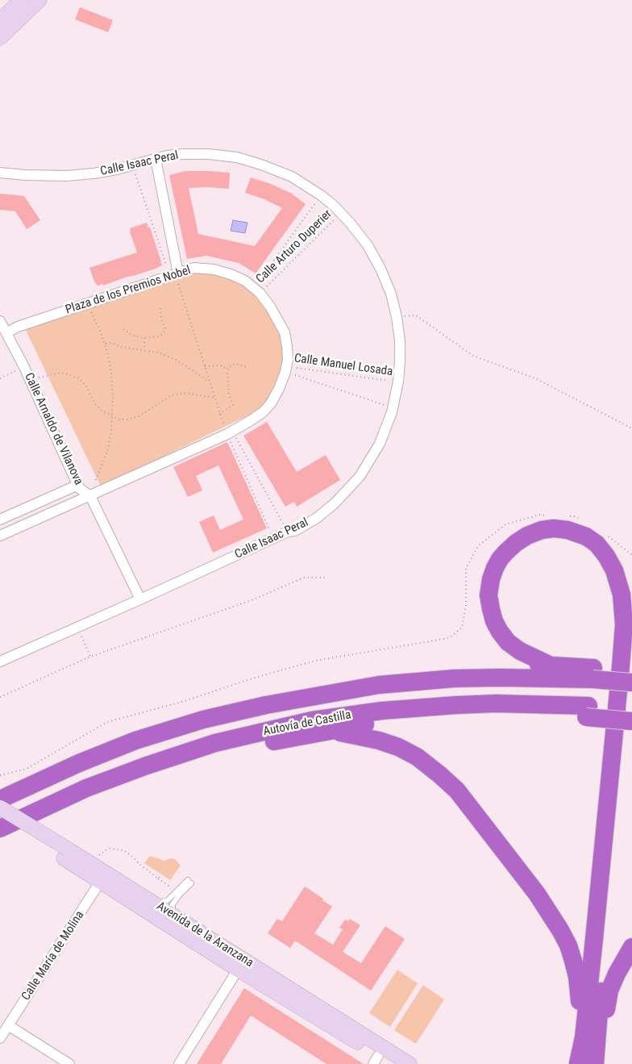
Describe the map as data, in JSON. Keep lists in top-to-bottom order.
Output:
{
  "streets": {
    "highway": ["Autovía de Castilla"],
    "street": [
      "Calle Isaac Peral",
      "Plaza de los Premios Nobel",
      "Calle Arnaldo de Vilanova",
      "Avenida de la Aranzana",
      "Calle María de Molina"
    ],
    "path": ["Calle Arturo Duperier", "Calle Manuel Losada"]
  },
  "crossings": [
    ["Calle Isaac Peral", "Calle Arturo Duperier"],
    ["Calle Isaac Peral", "Calle Manuel Losada"],
    ["Calle Isaac Peral", "Calle Arnaldo de Vilanova"],
    ["Calle Arturo Duperier", "Plaza de los Premios Nobel"],
    ["Plaza de los Premios Nobel", "Calle Manuel Losada"],
    ["Plaza de los Premios Nobel", "Calle Arnaldo de Vilanova"],
    ["Avenida de la Aranzana", "Calle María de Molina"]
  ]
}
